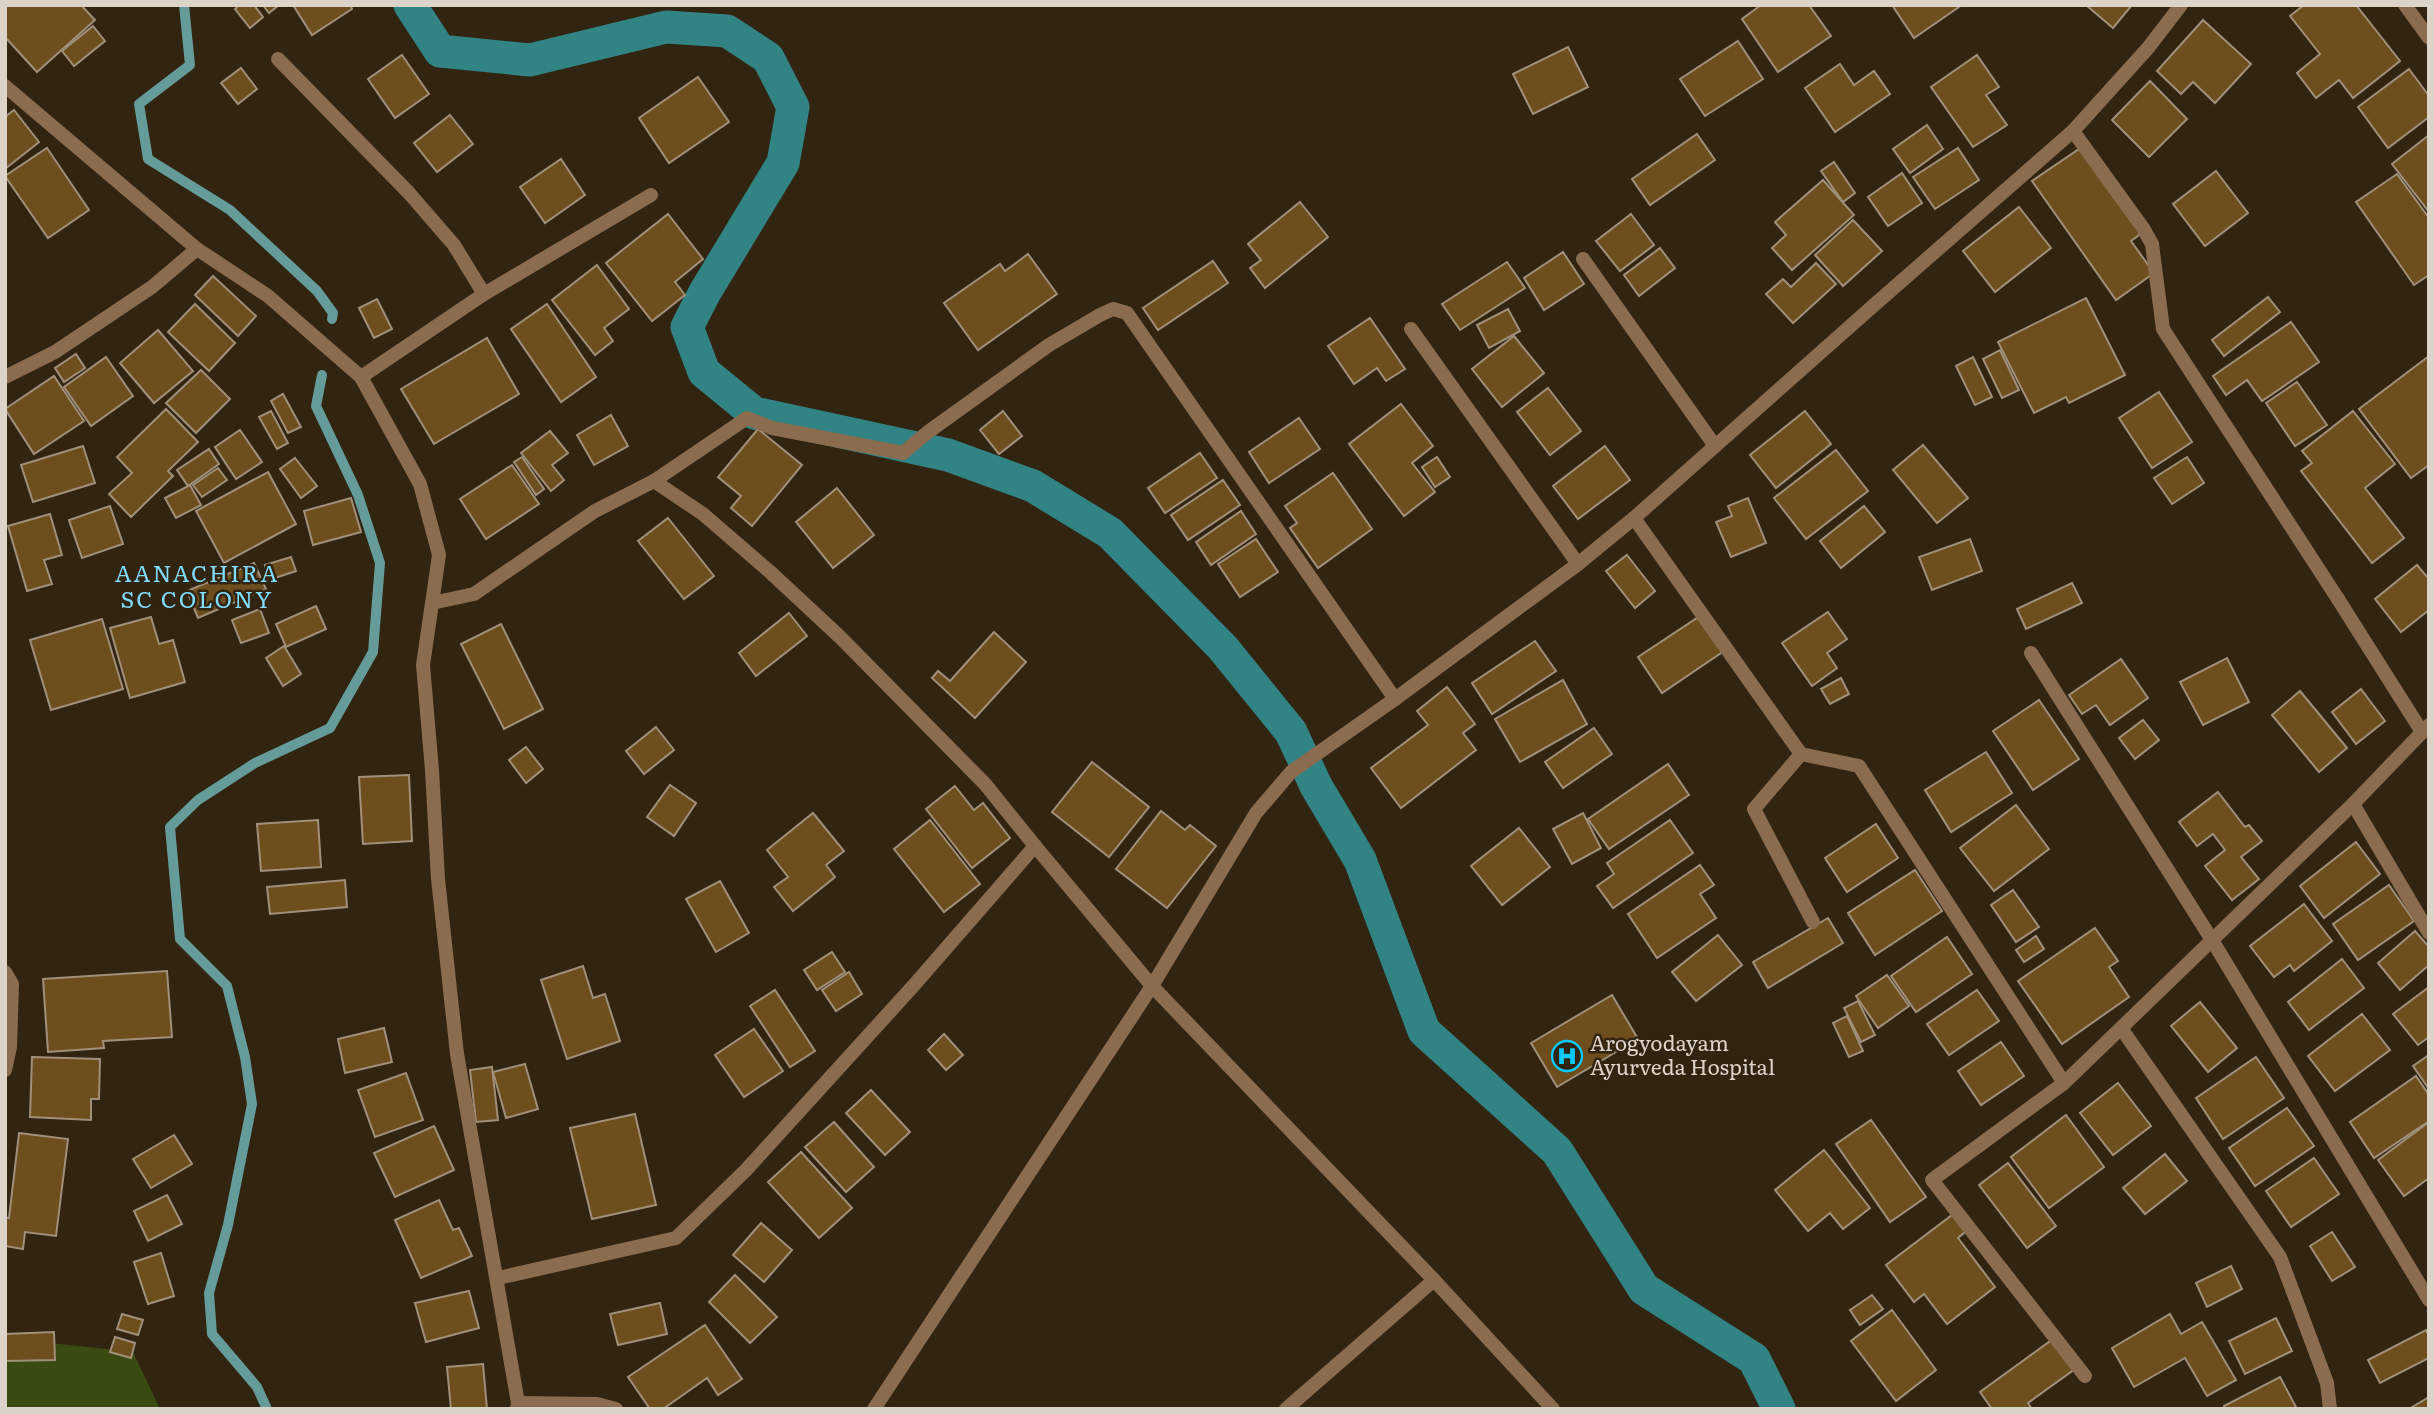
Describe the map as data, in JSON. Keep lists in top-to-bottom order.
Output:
{
  "districts": ["AANACHIRA SC COLONY"],
  "places": {
    "hospital": ["Arogyodayam Ayurveda Hospital"]
  }
}
